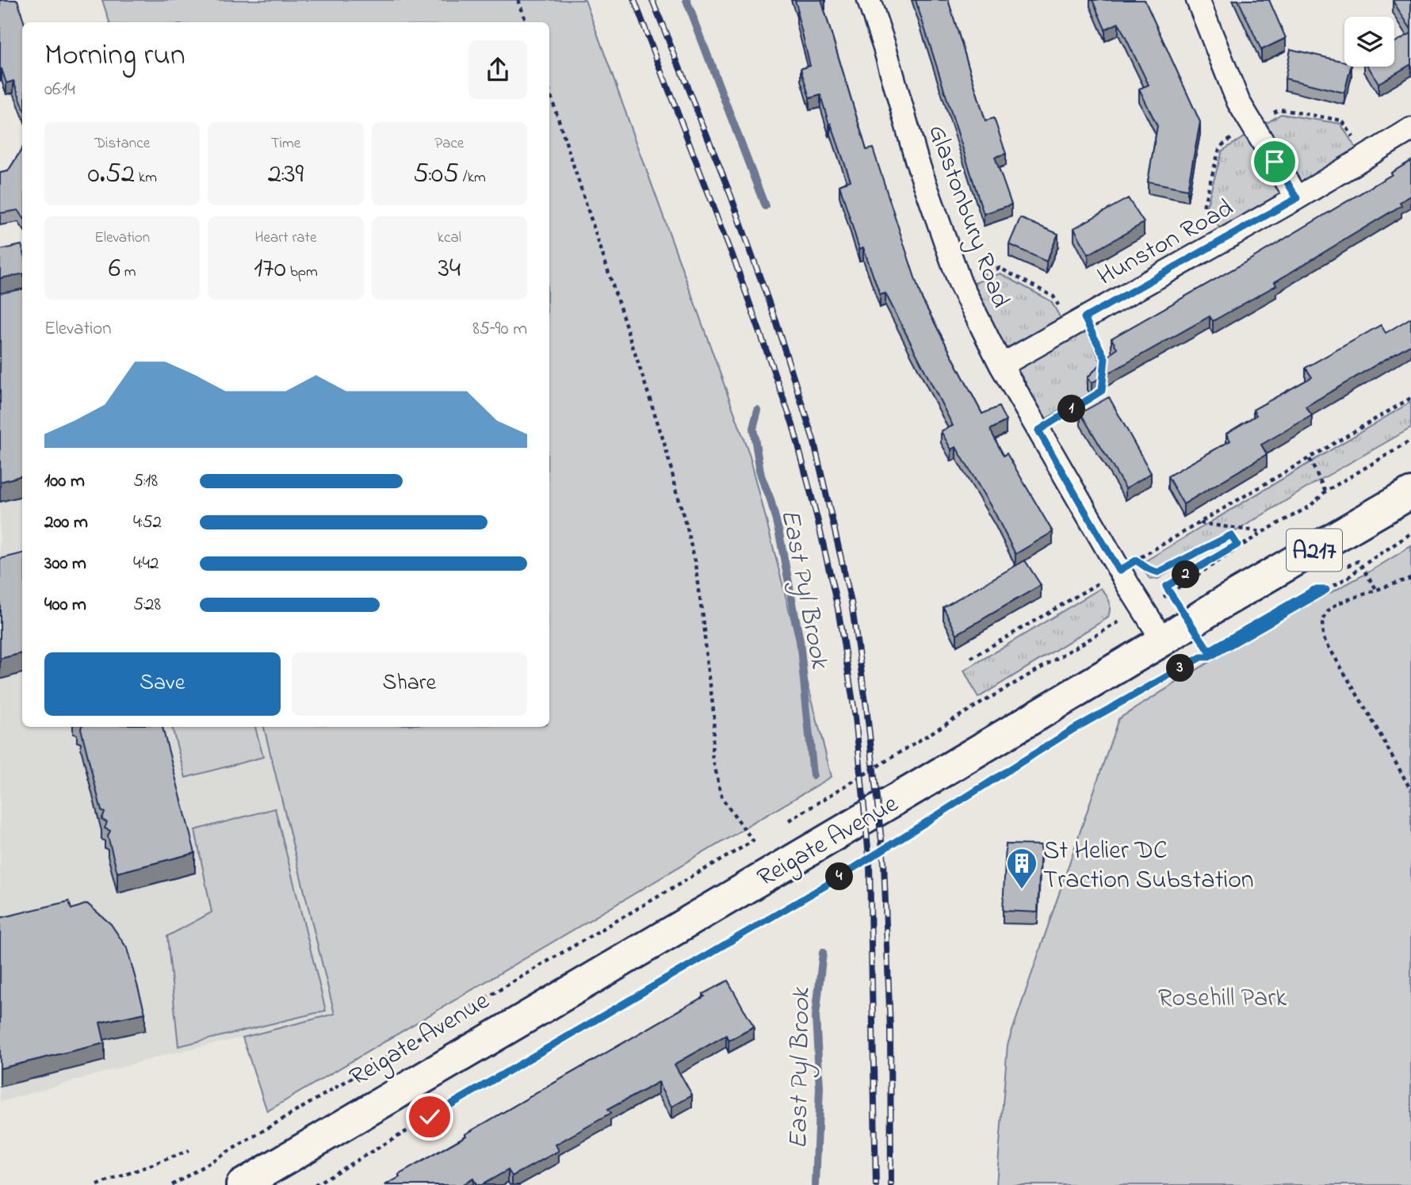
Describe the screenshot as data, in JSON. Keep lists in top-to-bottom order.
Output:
{
  "streets": {
    "highway": ["A217", "Reigate Avenue"],
    "street": ["Glastonbury Road", "Hunston Road"]
  },
  "crossings": [
    ["Glastonbury Road", "Hunston Road"],
    ["Glastonbury Road", "Reigate Avenue"]
  ],
  "water": ["East Pyl Brook"],
  "parks": ["Rosehill Park"],
  "places": {
    "building": ["St Helier DC Traction Substation"]
  },
  "page": {
    "heading": ["Morning run", "06:14"],
    "stats": [
      ["Distance", "0.52 km"],
      ["Time", "2:39"],
      ["Pace", "5:05 /km"],
      ["Elevation", "6 m"],
      ["Heart rate", "170 bpm"],
      ["kcal", "34"]
    ],
    "chart": ["Elevation", "85–90 m"],
    "pins": [
      "1",
      "2",
      "3",
      "4"
    ],
    "list": [
      {
        "name": "100 m",
        "note": "5:18"
      },
      {
        "name": "200 m",
        "note": "4:52"
      },
      {
        "name": "300 m",
        "note": "4:42"
      },
      {
        "name": "400 m",
        "note": "5:28"
      }
    ],
    "buttons": ["Save", "Share"]
  }
}
